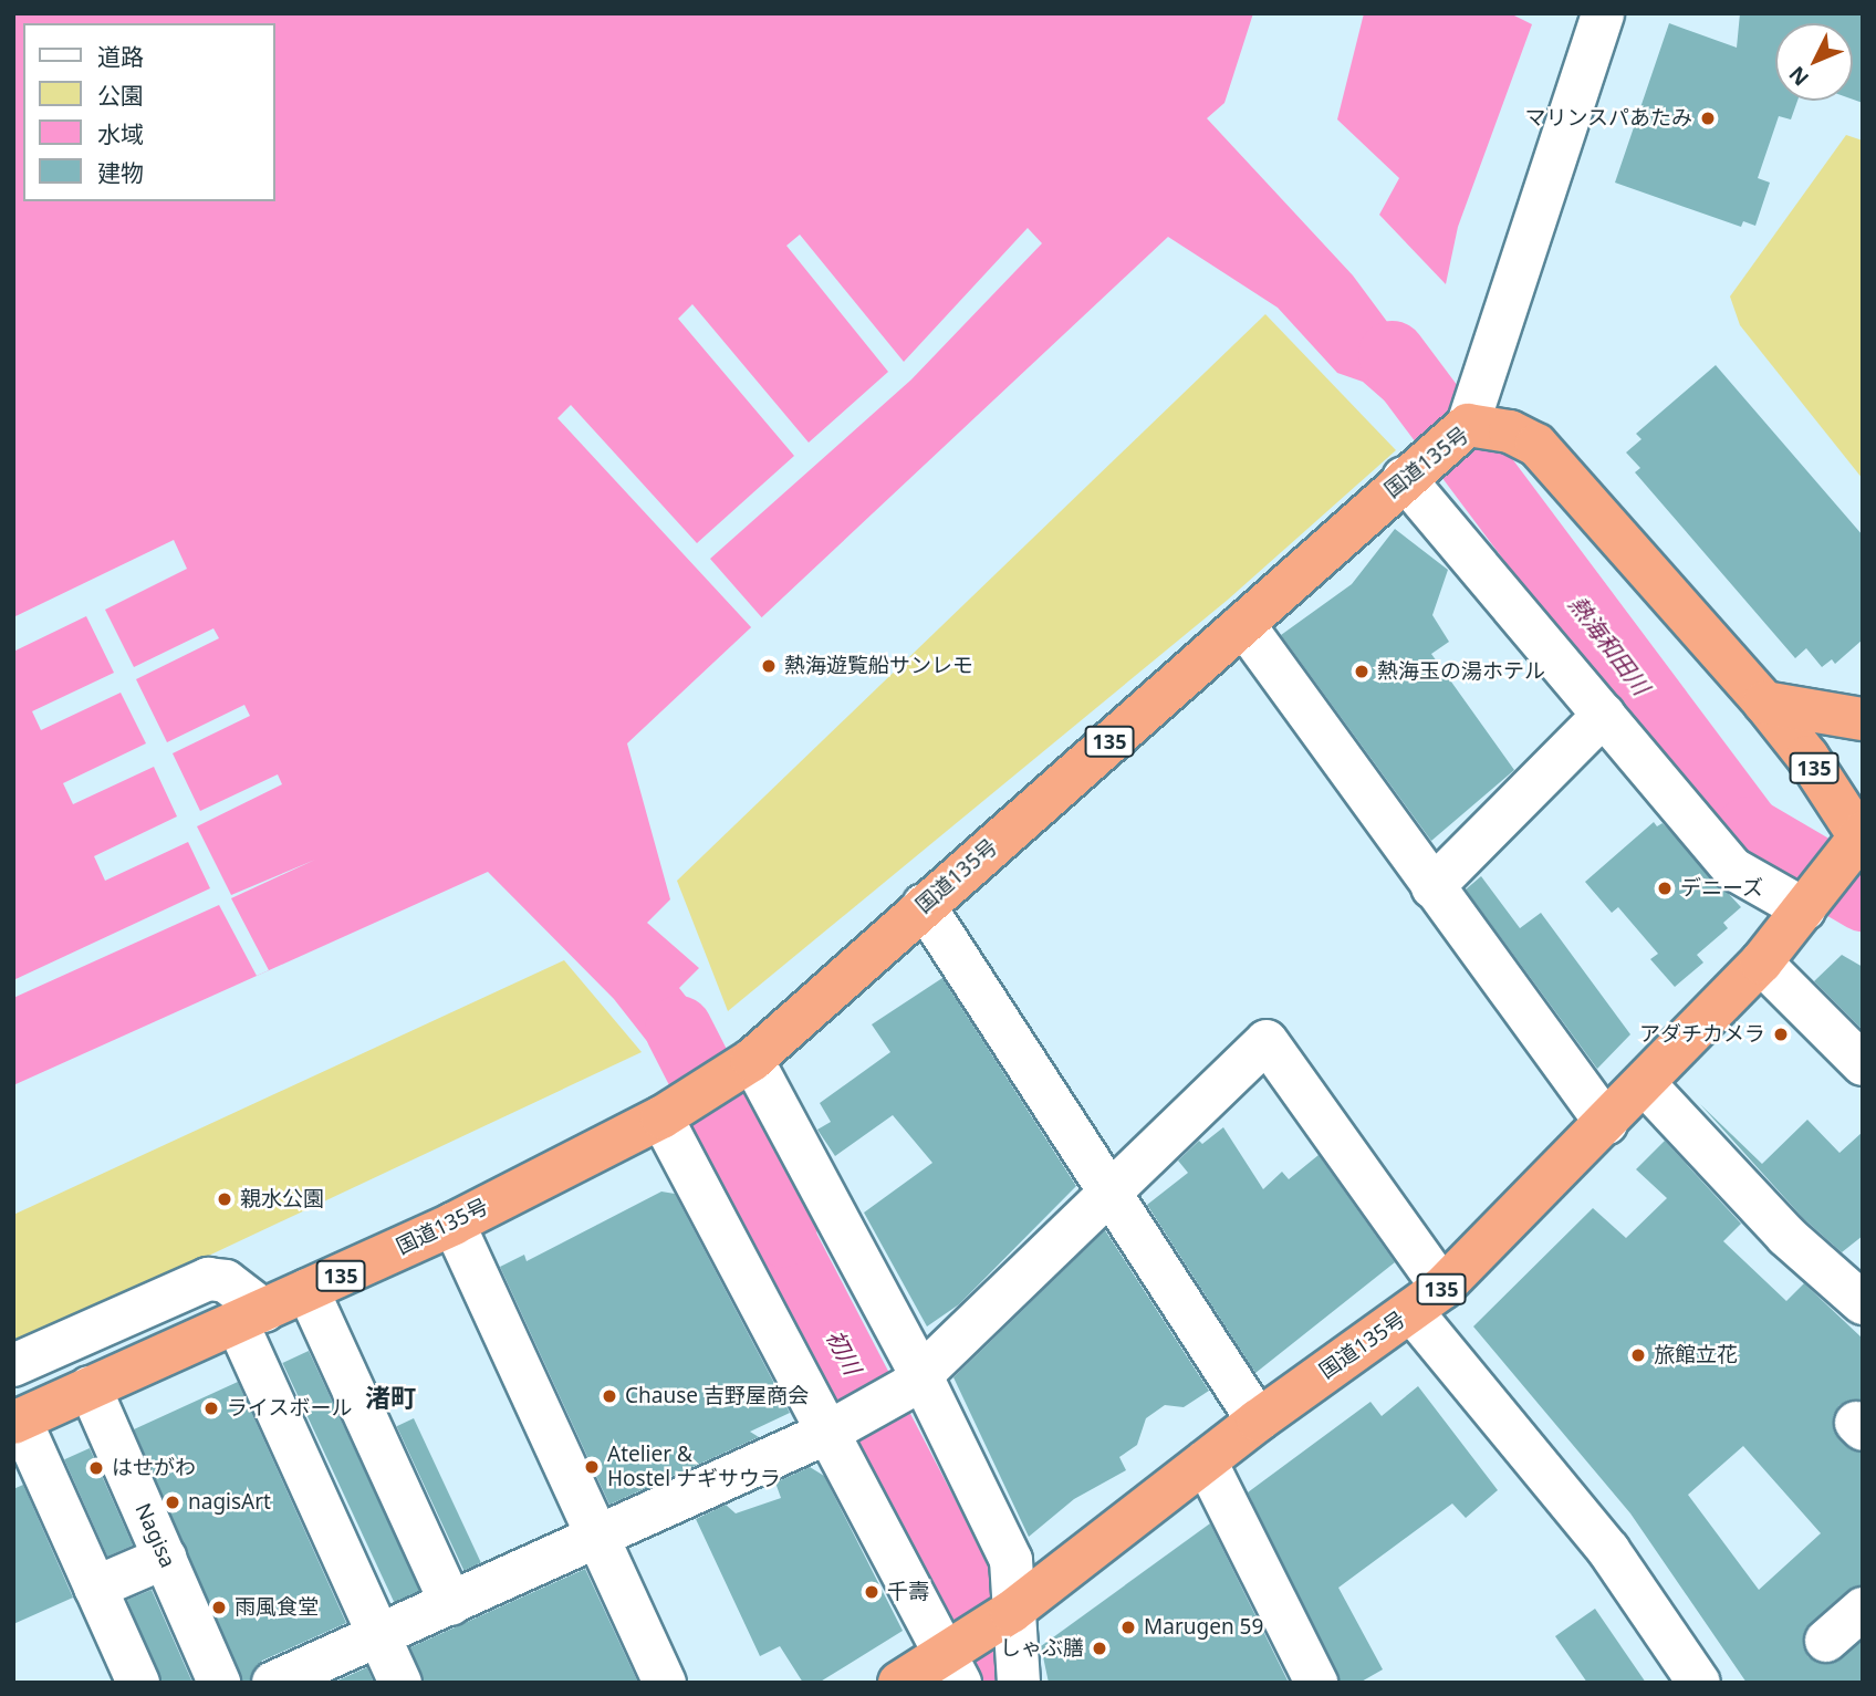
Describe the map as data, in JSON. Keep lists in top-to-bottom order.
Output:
{
  "streets": {
    "highway": ["国道135号", "135"],
    "street": ["Nagisa"]
  },
  "crossings": [
    ["国道135号", "Nagisa"]
  ],
  "districts": ["渚町"],
  "water": ["熱海和田川", "初川"],
  "places": [
    "マリンスパあたみ",
    "熱海遊覧船サンレモ",
    "熱海玉の湯ホテル",
    "デニーズ",
    "アダチカメラ",
    "親水公園",
    "旅館立花",
    "Chause 吉野屋商会",
    "ライスボール",
    "Atelier & Hostel ナギサウラ",
    "はせがわ",
    "nagisArt",
    "千壽",
    "雨風食堂",
    "Marugen 59",
    "しゃぶ膳"
  ],
  "legend": [
    "道路",
    "公園",
    "水域",
    "建物"
  ],
  "north": "bottom left"
}
